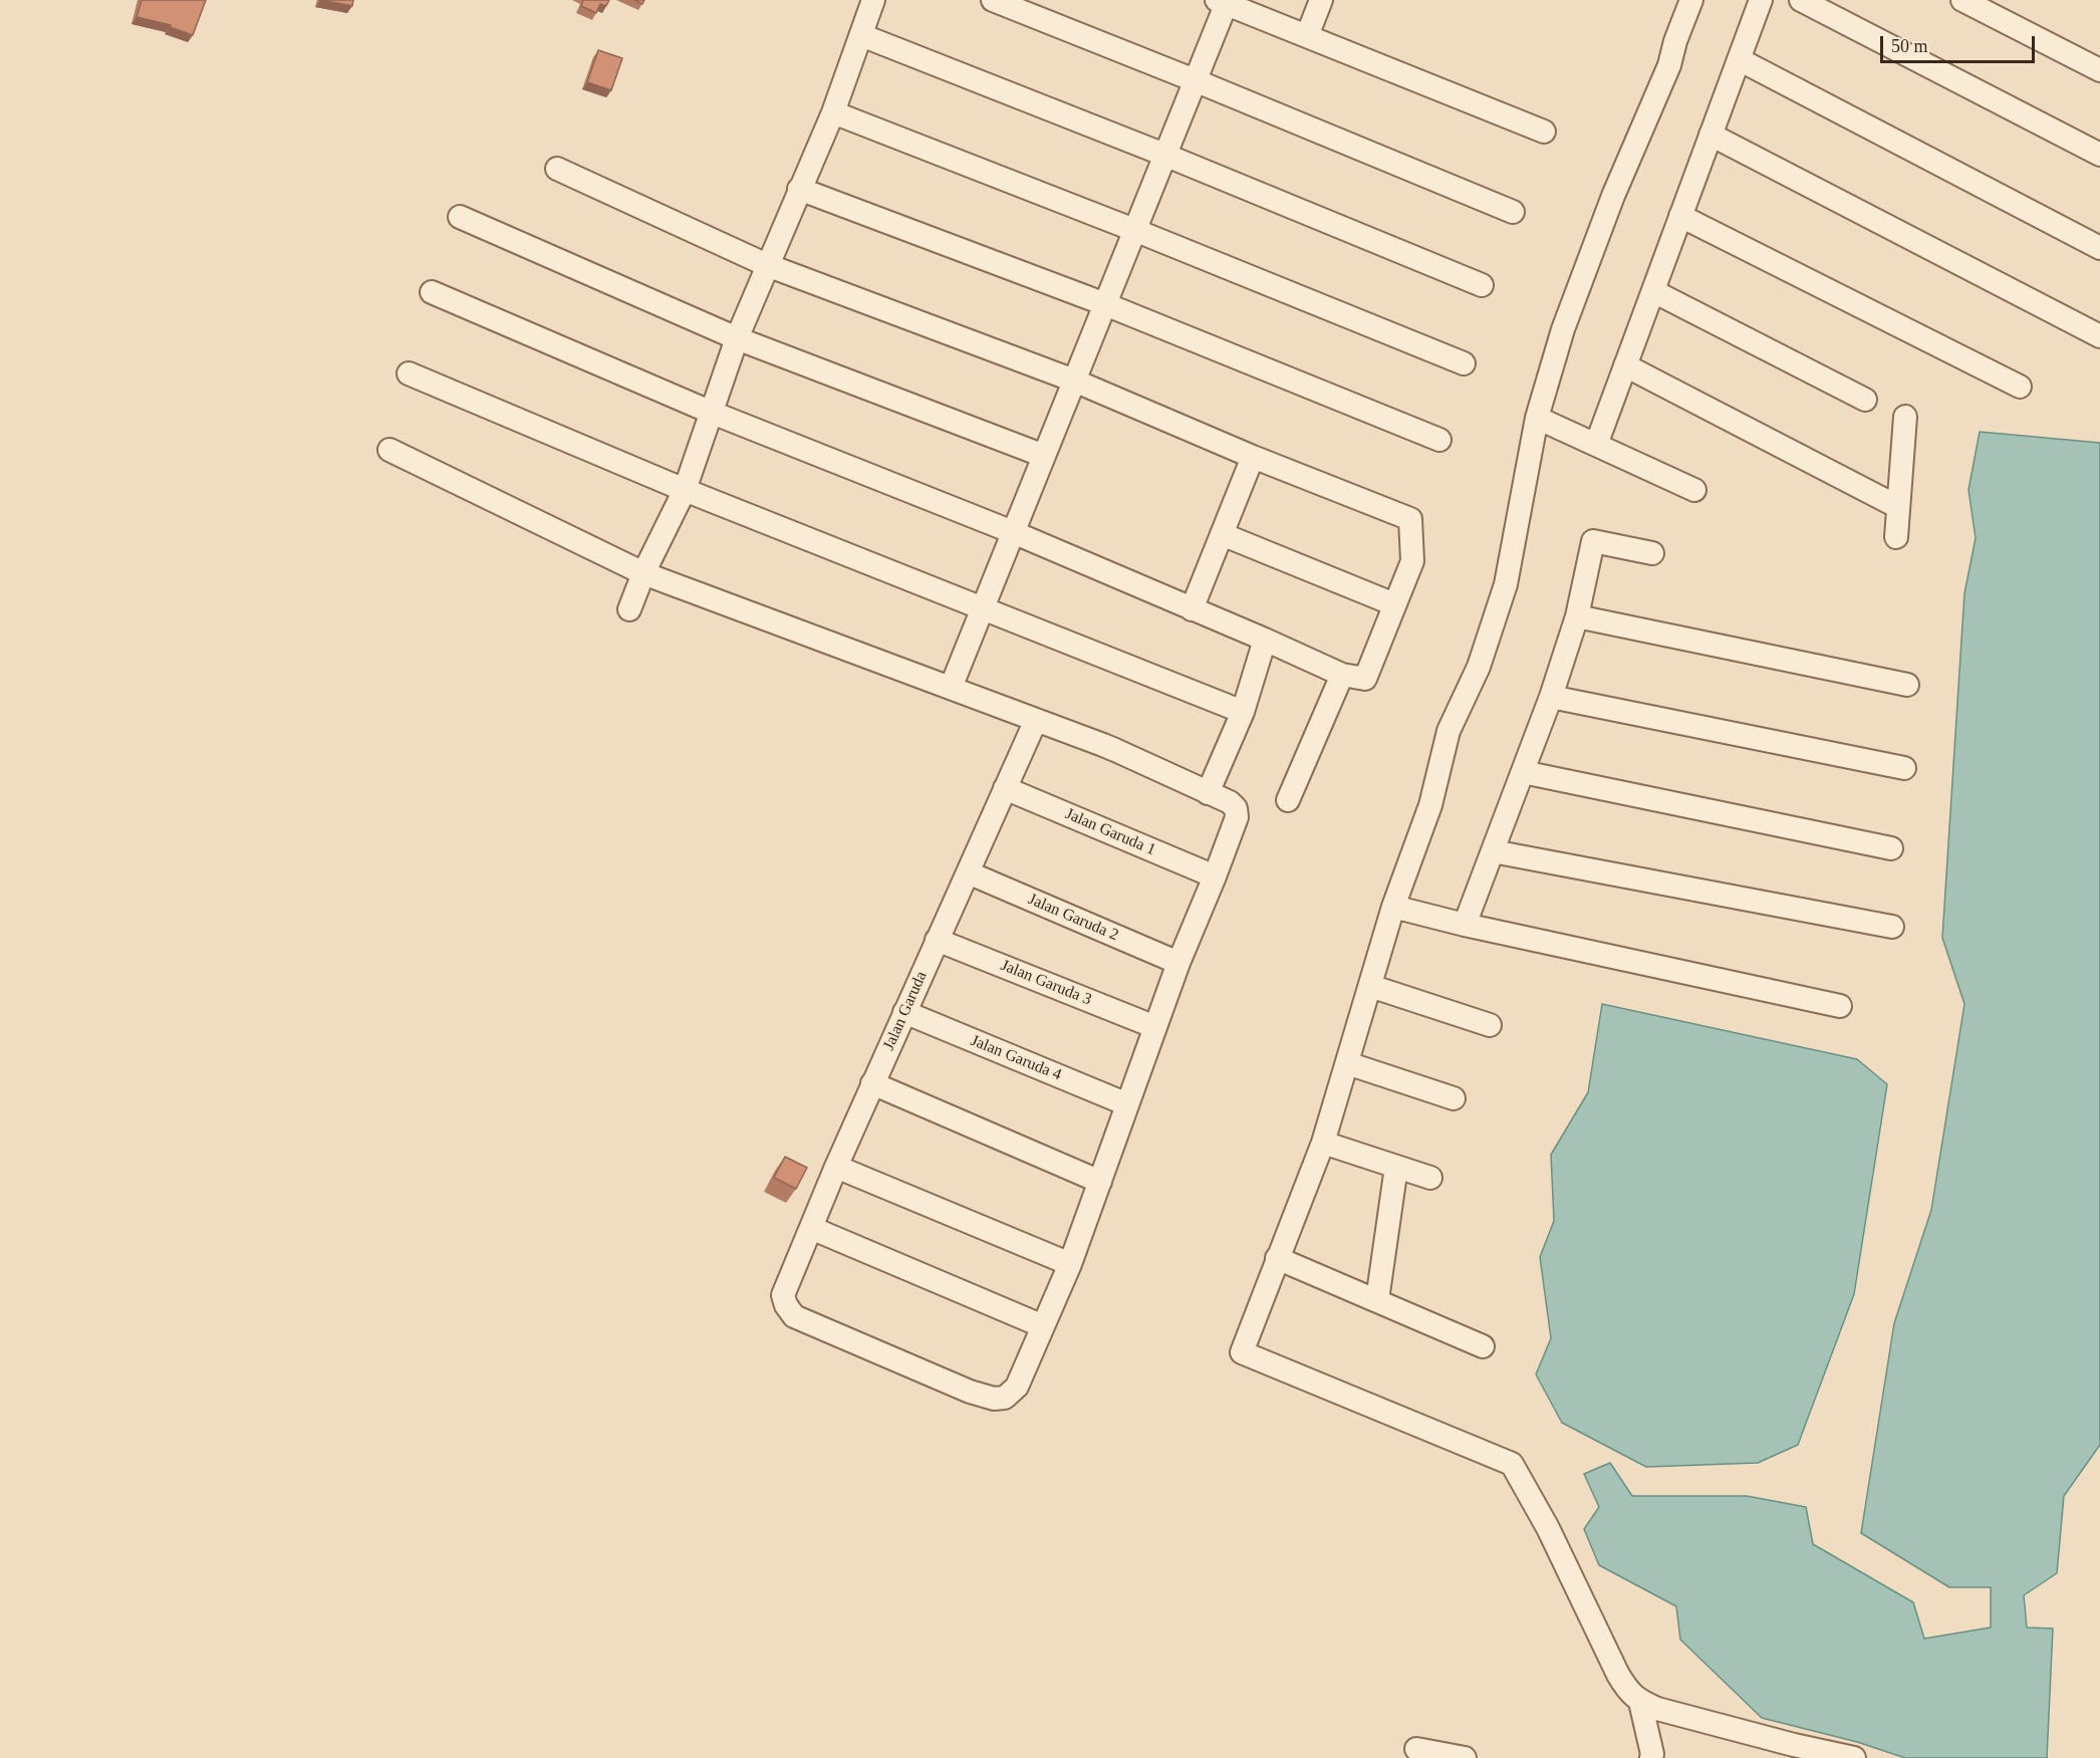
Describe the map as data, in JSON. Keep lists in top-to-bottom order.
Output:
{
  "streets": {
    "street": [
      "Jalan Garuda 1",
      "Jalan Garuda 2",
      "Jalan Garuda 3",
      "Jalan Garuda",
      "Jalan Garuda 4"
    ]
  },
  "crossings": [
    ["Jalan Garuda 1", "Jalan Garuda"],
    ["Jalan Garuda 2", "Jalan Garuda"],
    ["Jalan Garuda 3", "Jalan Garuda"],
    ["Jalan Garuda", "Jalan Garuda 4"]
  ],
  "scale_bar": "50 m"
}
